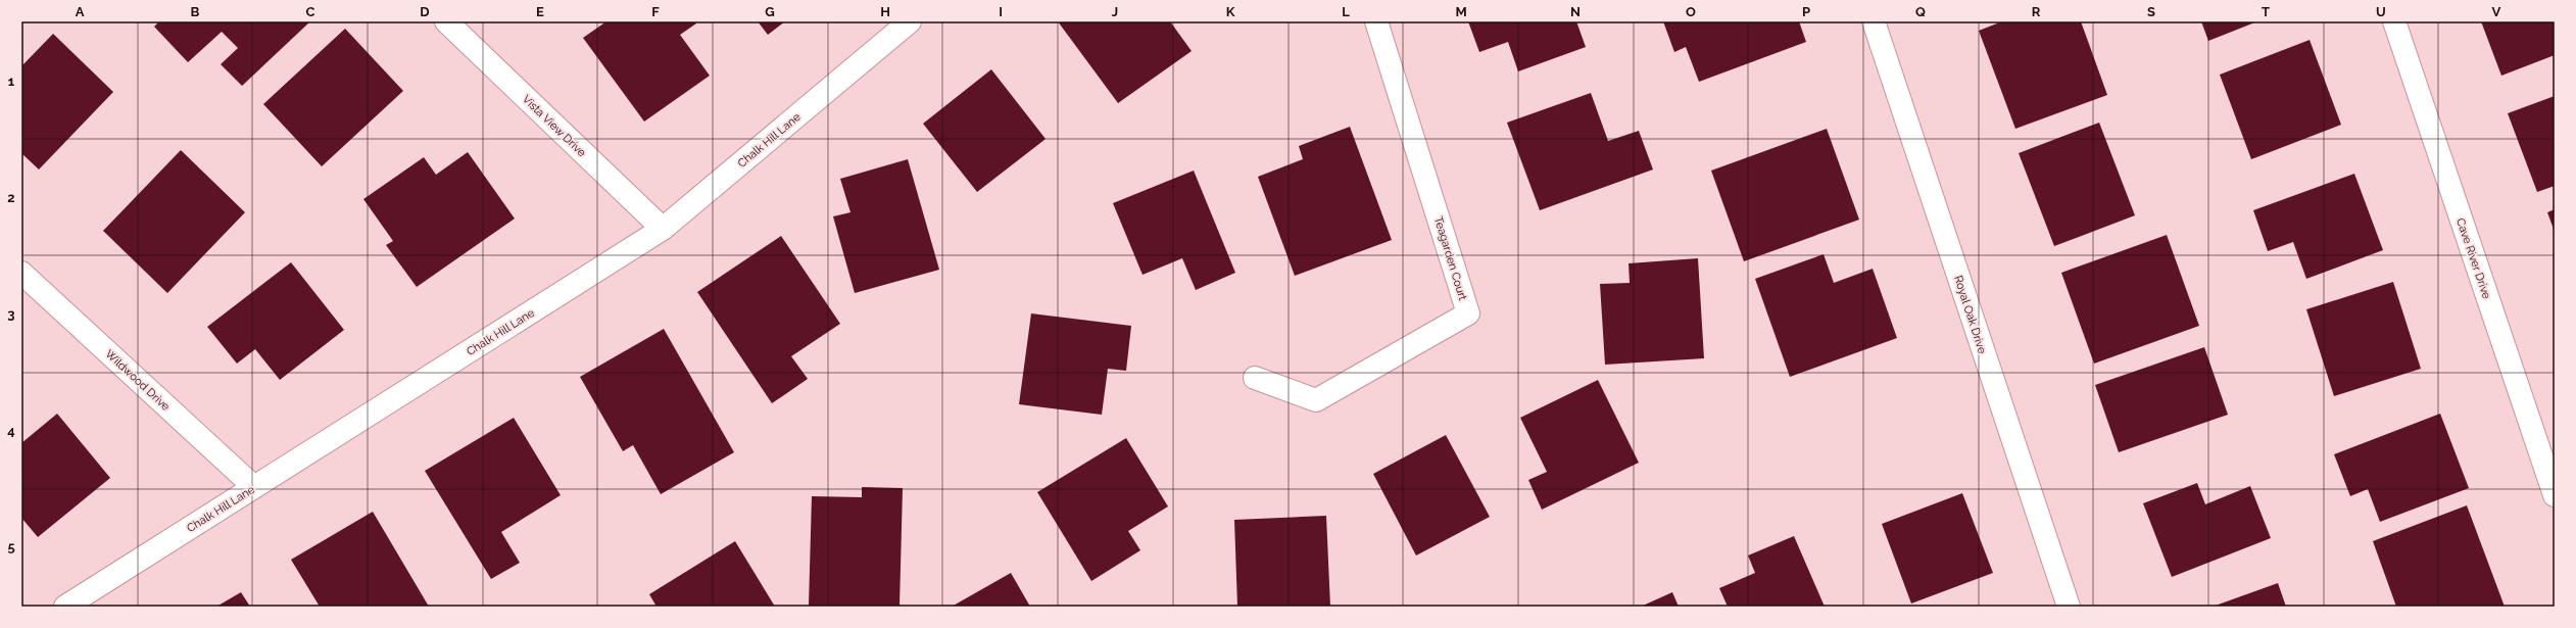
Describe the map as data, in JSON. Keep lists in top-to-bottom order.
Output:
{
  "streets": {
    "street": [
      "Vista View Drive",
      "Chalk Hill Lane",
      "Teagarden Court",
      "Cave River Drive",
      "Royal Oak Drive",
      "Wildwood Drive"
    ]
  },
  "crossings": [
    ["Vista View Drive", "Chalk Hill Lane"],
    ["Chalk Hill Lane", "Wildwood Drive"]
  ],
  "grid": {
    "columns": [
      "A",
      "B",
      "C",
      "D",
      "E",
      "F",
      "G",
      "H",
      "I",
      "J",
      "K",
      "L",
      "M",
      "N",
      "O",
      "P",
      "Q",
      "R",
      "S",
      "T",
      "U",
      "V"
    ],
    "rows": [
      "1",
      "2",
      "3",
      "4",
      "5"
    ]
  }
}
